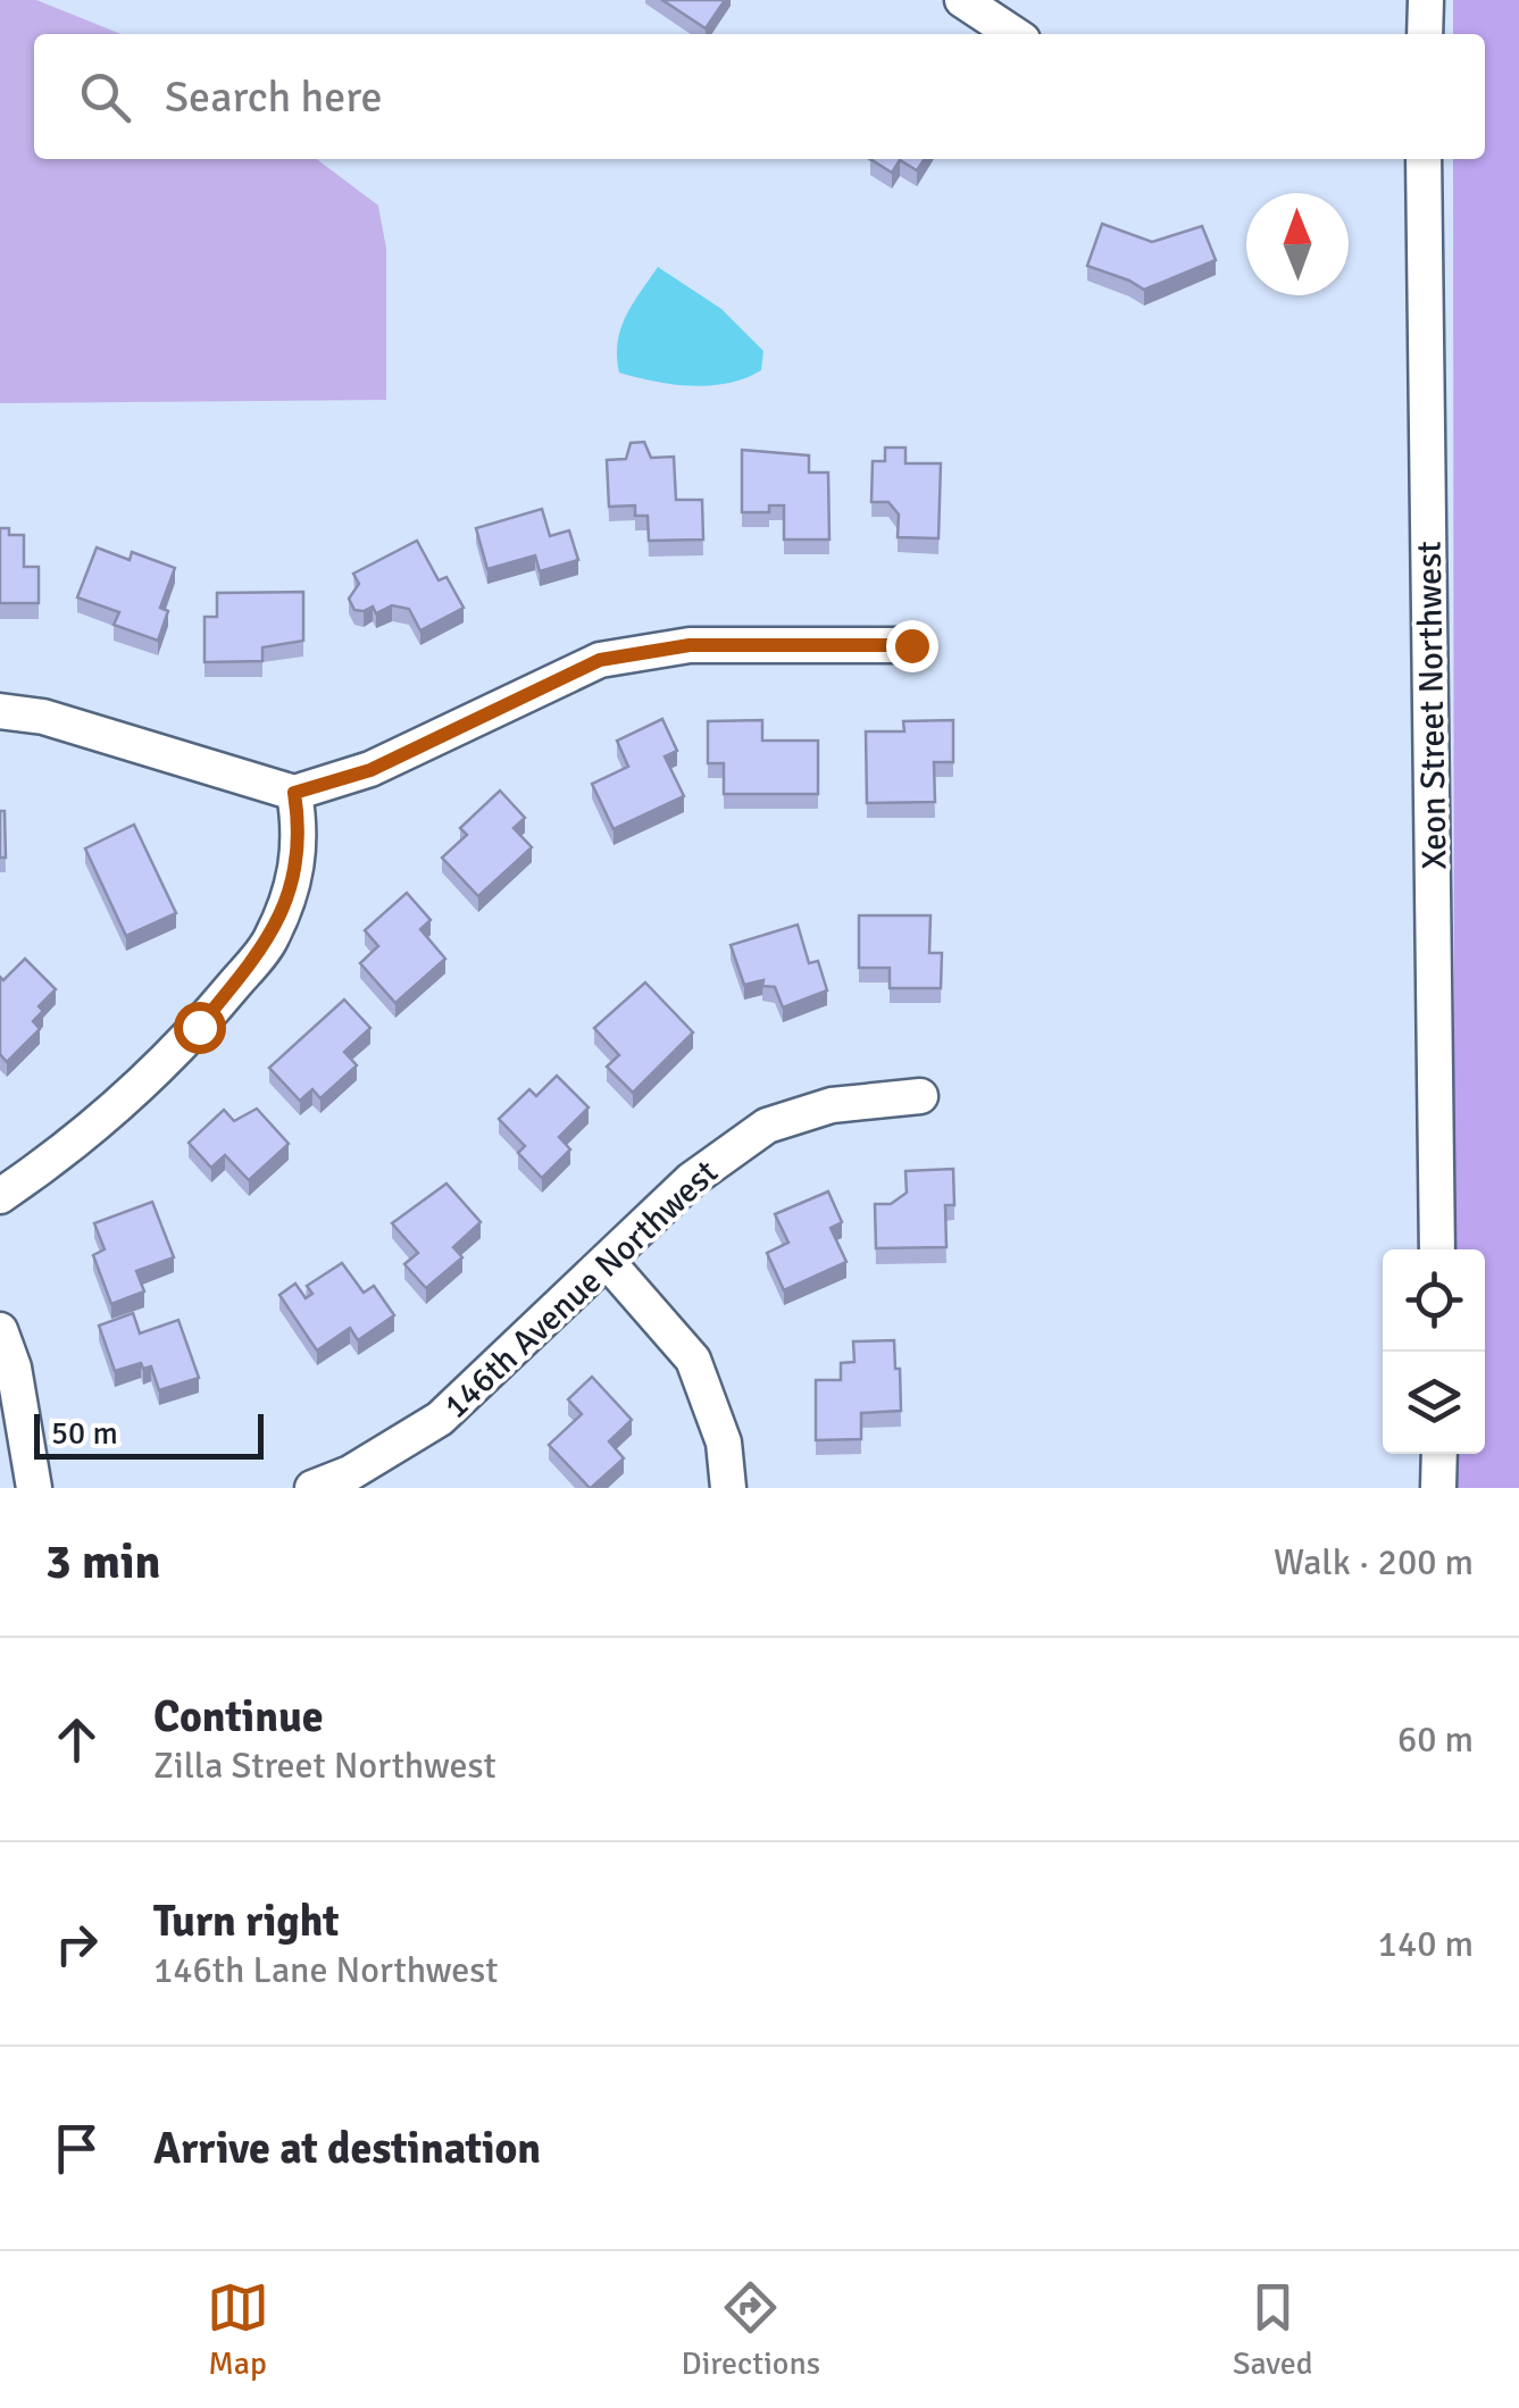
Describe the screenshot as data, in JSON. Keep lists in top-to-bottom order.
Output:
{
  "streets": {
    "street": ["Xeon Street Northwest", "146th Avenue Northwest"]
  },
  "scale_bar": "50 m",
  "north": "top",
  "page": {
    "search": "Search here",
    "scale": "50 m",
    "heading": ["3 min", "Walk · 200 m"],
    "list": [
      ["Continue", "Zilla Street Northwest", "60 m"],
      ["Turn right", "146th Lane Northwest", "140 m"],
      "Arrive at destination"
    ],
    "nav": ["Map", "Directions", "Saved"]
  }
}
